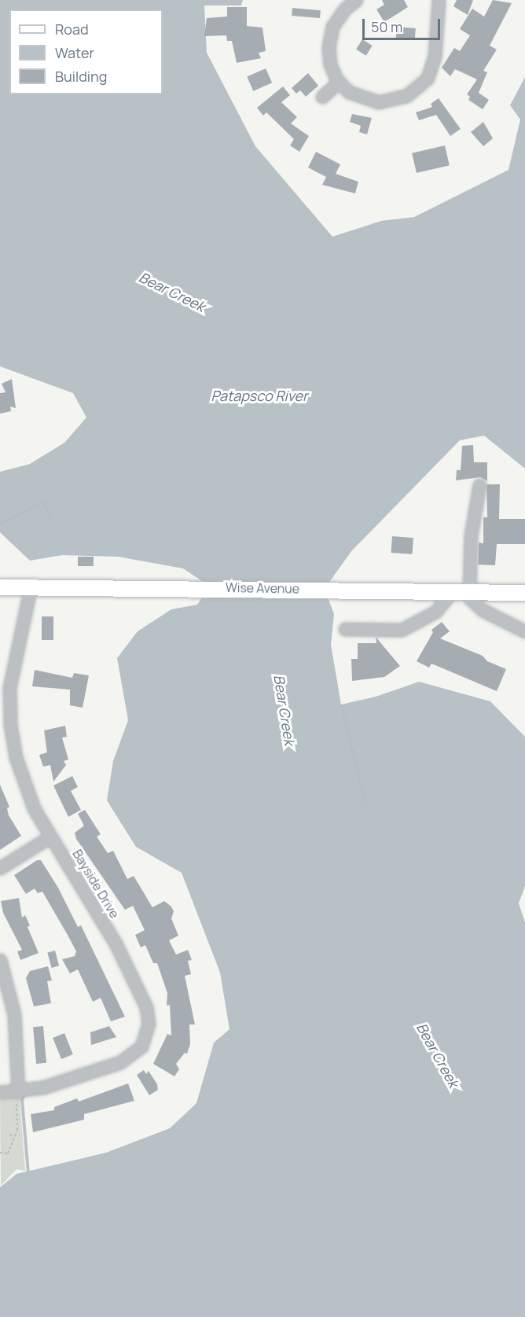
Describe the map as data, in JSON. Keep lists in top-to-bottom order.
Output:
{
  "streets": {
    "main road": ["Wise Avenue"],
    "street": ["Bayside Drive"]
  },
  "crossings": [
    ["Wise Avenue", "Bayside Drive"]
  ],
  "water": ["Bear Creek", "Patapsco River"],
  "legend": ["Road", "Water", "Building"],
  "scale_bar": "50 m"
}
